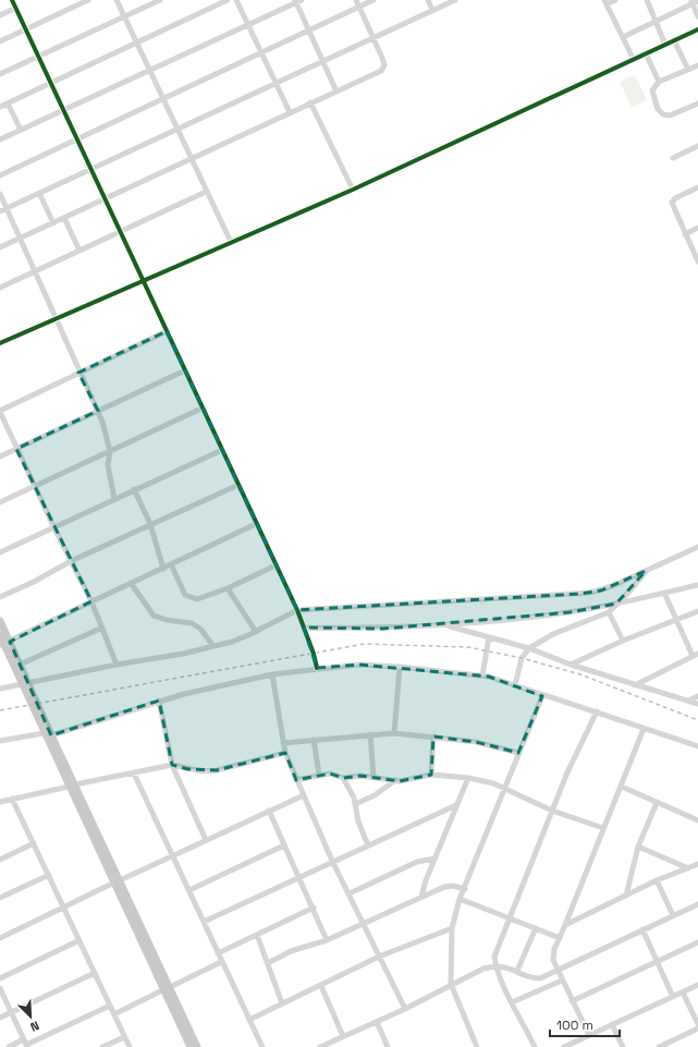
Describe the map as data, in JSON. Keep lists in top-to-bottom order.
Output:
{
  "scale_bar": "100 m",
  "north": "bottom right"
}
